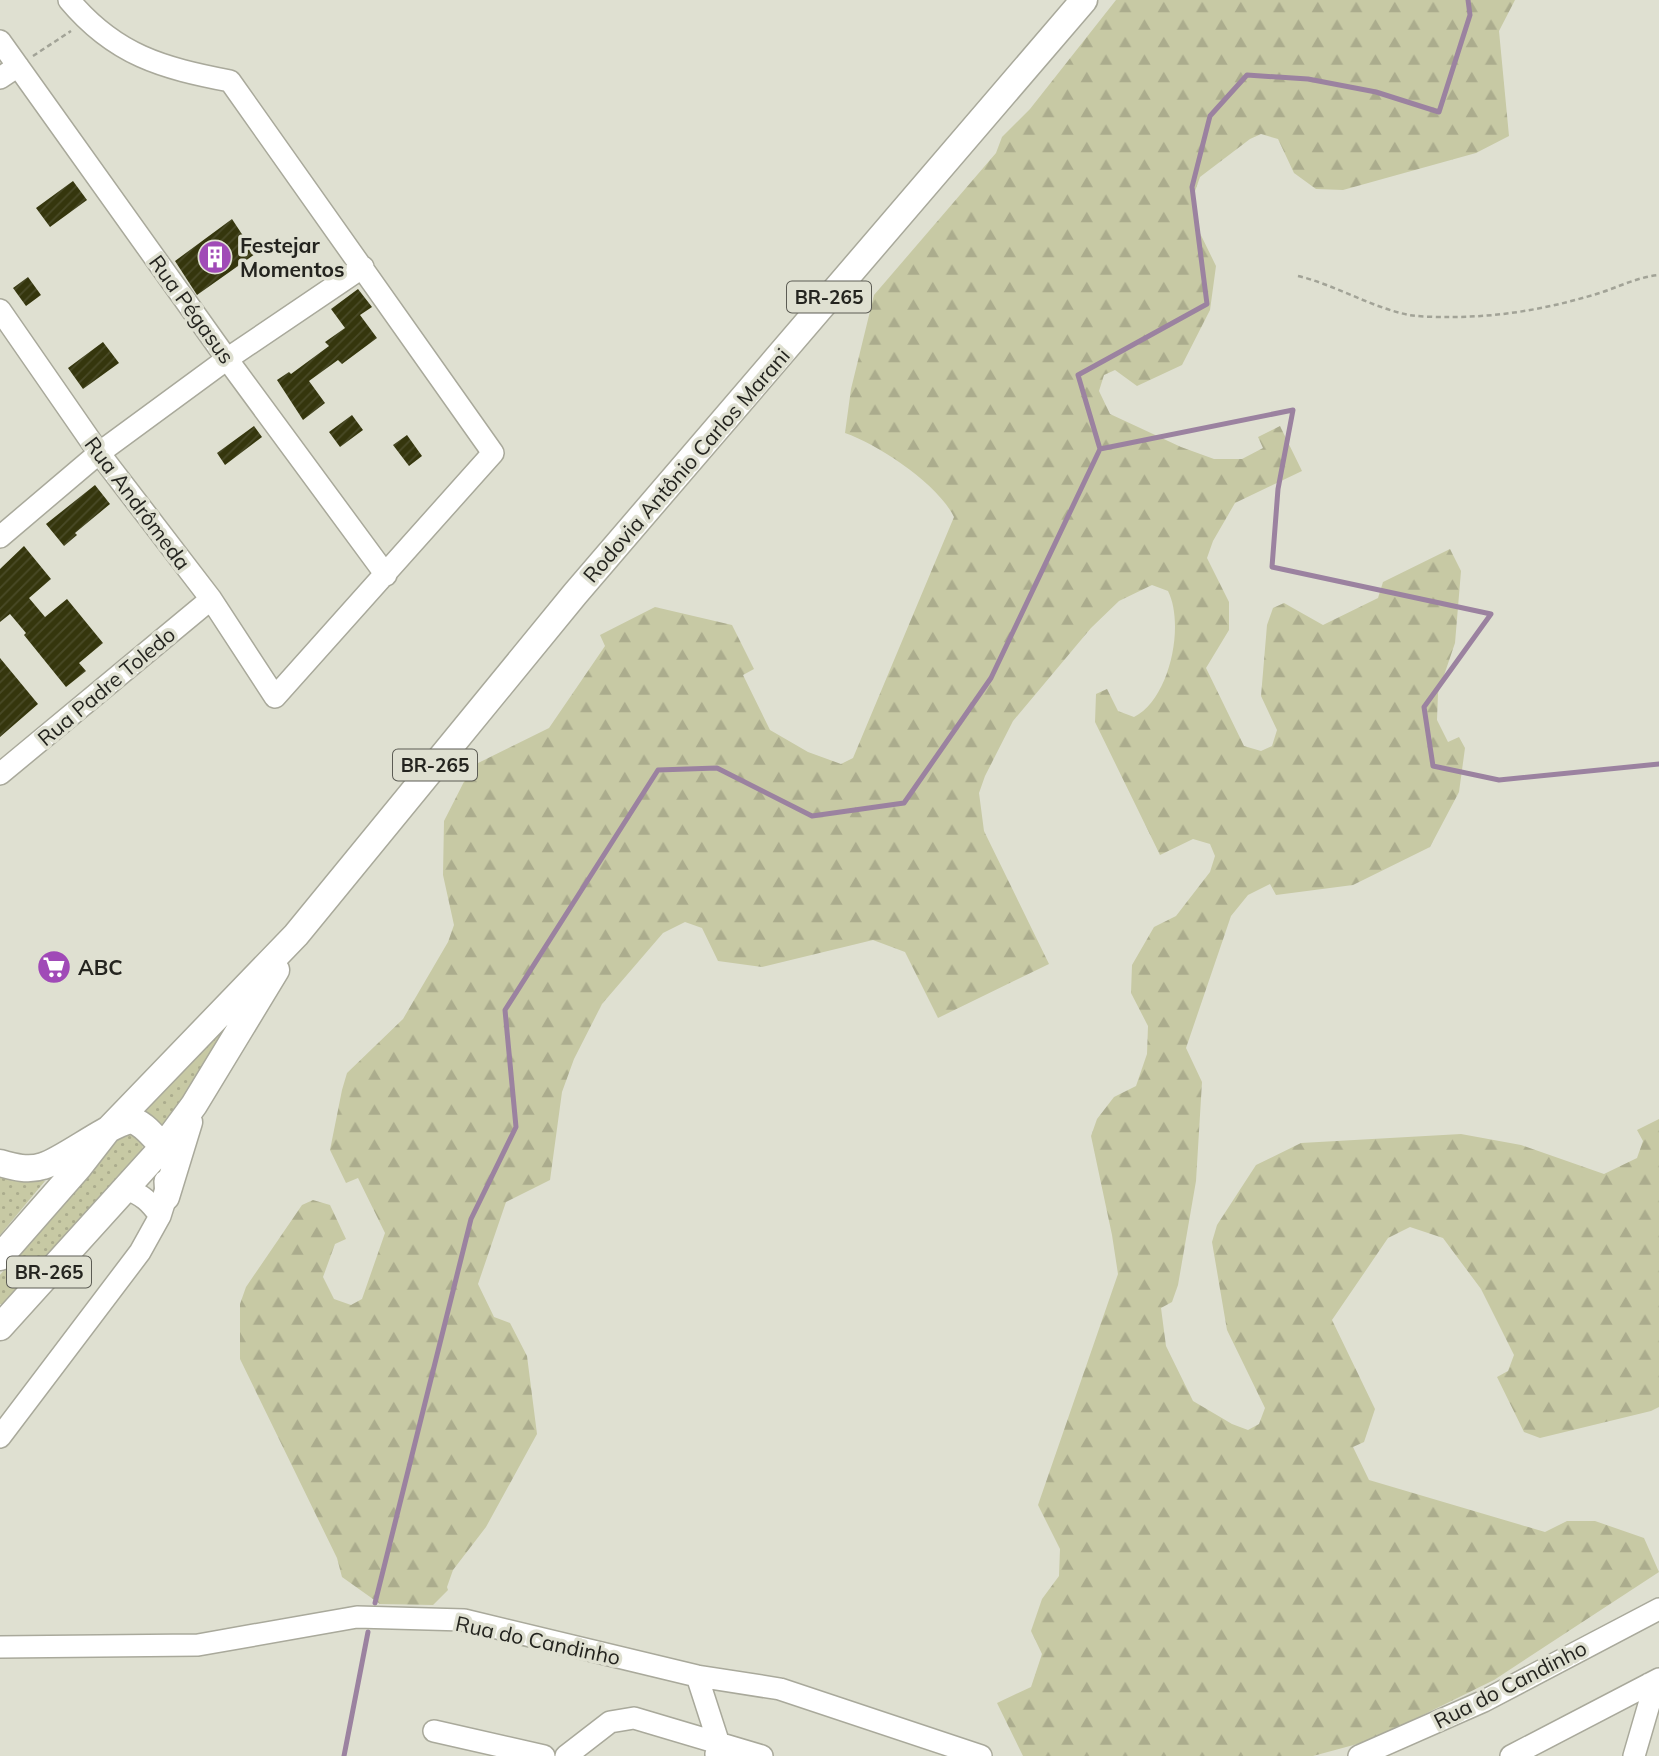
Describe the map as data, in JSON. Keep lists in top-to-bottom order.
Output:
{
  "streets": {
    "main road": ["BR-265", "Rodovia Antônio Carlos Marani"],
    "street": [
      "Rua Pégasus",
      "Rua Andrômeda",
      "Rua Padre Toledo",
      "Rua do Candinho"
    ]
  },
  "crossings": [
    ["Rua Pégasus", "Rua Andrômeda"],
    ["Rua Andrômeda", "Rua Padre Toledo"]
  ],
  "places": {
    "building": ["Festejar Momentos"],
    "supermarket": ["ABC"]
  }
}
